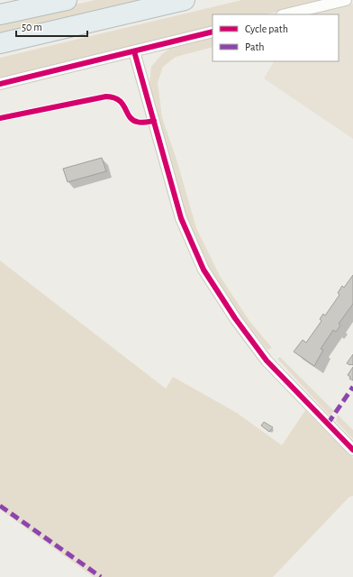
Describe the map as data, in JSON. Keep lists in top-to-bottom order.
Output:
{
  "legend": ["Cycle path", "Path"],
  "scale_bar": "50 m"
}
